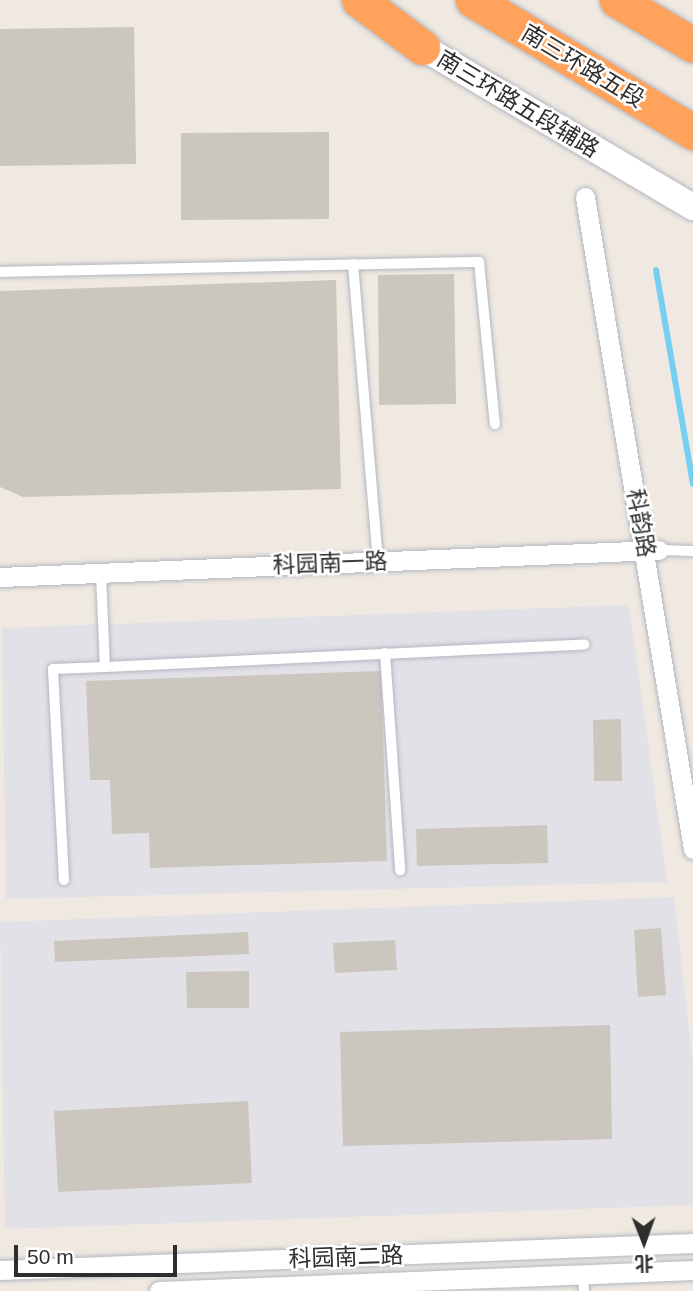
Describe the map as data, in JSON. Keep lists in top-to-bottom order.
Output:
{
  "streets": {
    "highway": ["南三环路五段"],
    "main road": ["南三环路五段辅路"],
    "street": ["科韵路", "科园南一路", "科园南二路"]
  },
  "crossings": [
    ["科韵路", "科园南一路"]
  ],
  "scale_bar": "50 m",
  "north": "bottom"
}
